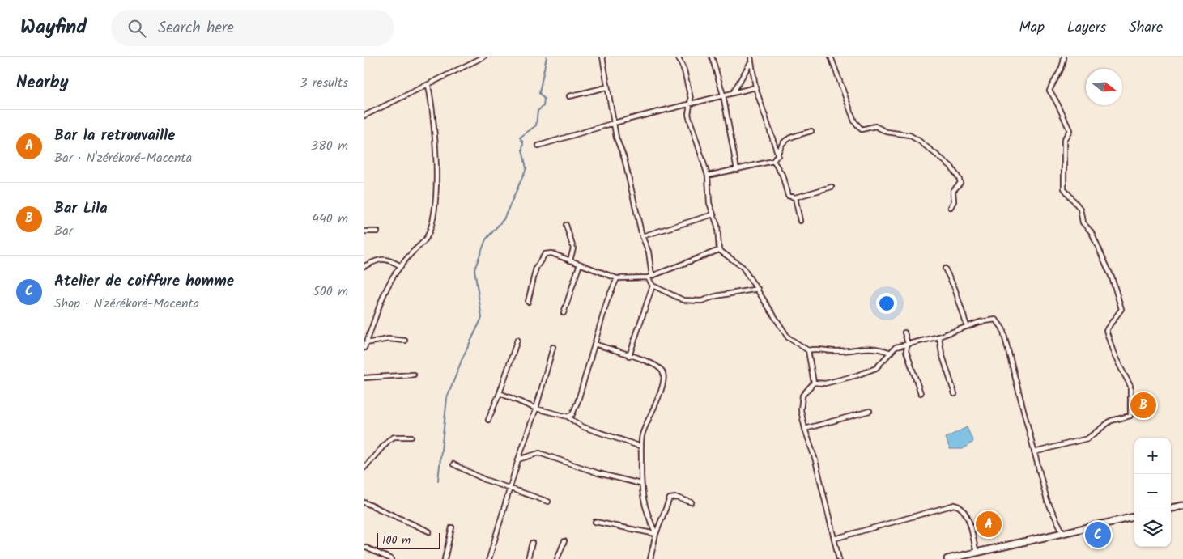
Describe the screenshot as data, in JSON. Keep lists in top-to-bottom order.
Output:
{
  "scale_bar": "100 m",
  "north": "right",
  "page": {
    "header": "Wayfind",
    "search": "Search here",
    "nav": ["Map", "Layers", "Share"],
    "heading": ["Nearby", "3 results"],
    "list": [
      {
        "mark": "A",
        "name": "Bar la retrouvaille",
        "note": "Bar · N'zérékoré-Macenta",
        "value": "380 m"
      },
      {
        "mark": "B",
        "name": "Bar Lila",
        "note": "Bar",
        "value": "440 m"
      },
      {
        "mark": "C",
        "name": "Atelier de coiffure homme",
        "note": "Shop · N'zérékoré-Macenta",
        "value": "500 m"
      }
    ],
    "pins": ["B", "A", "C"],
    "map_buttons": ["+", "−"],
    "scale": "100 m"
  }
}
